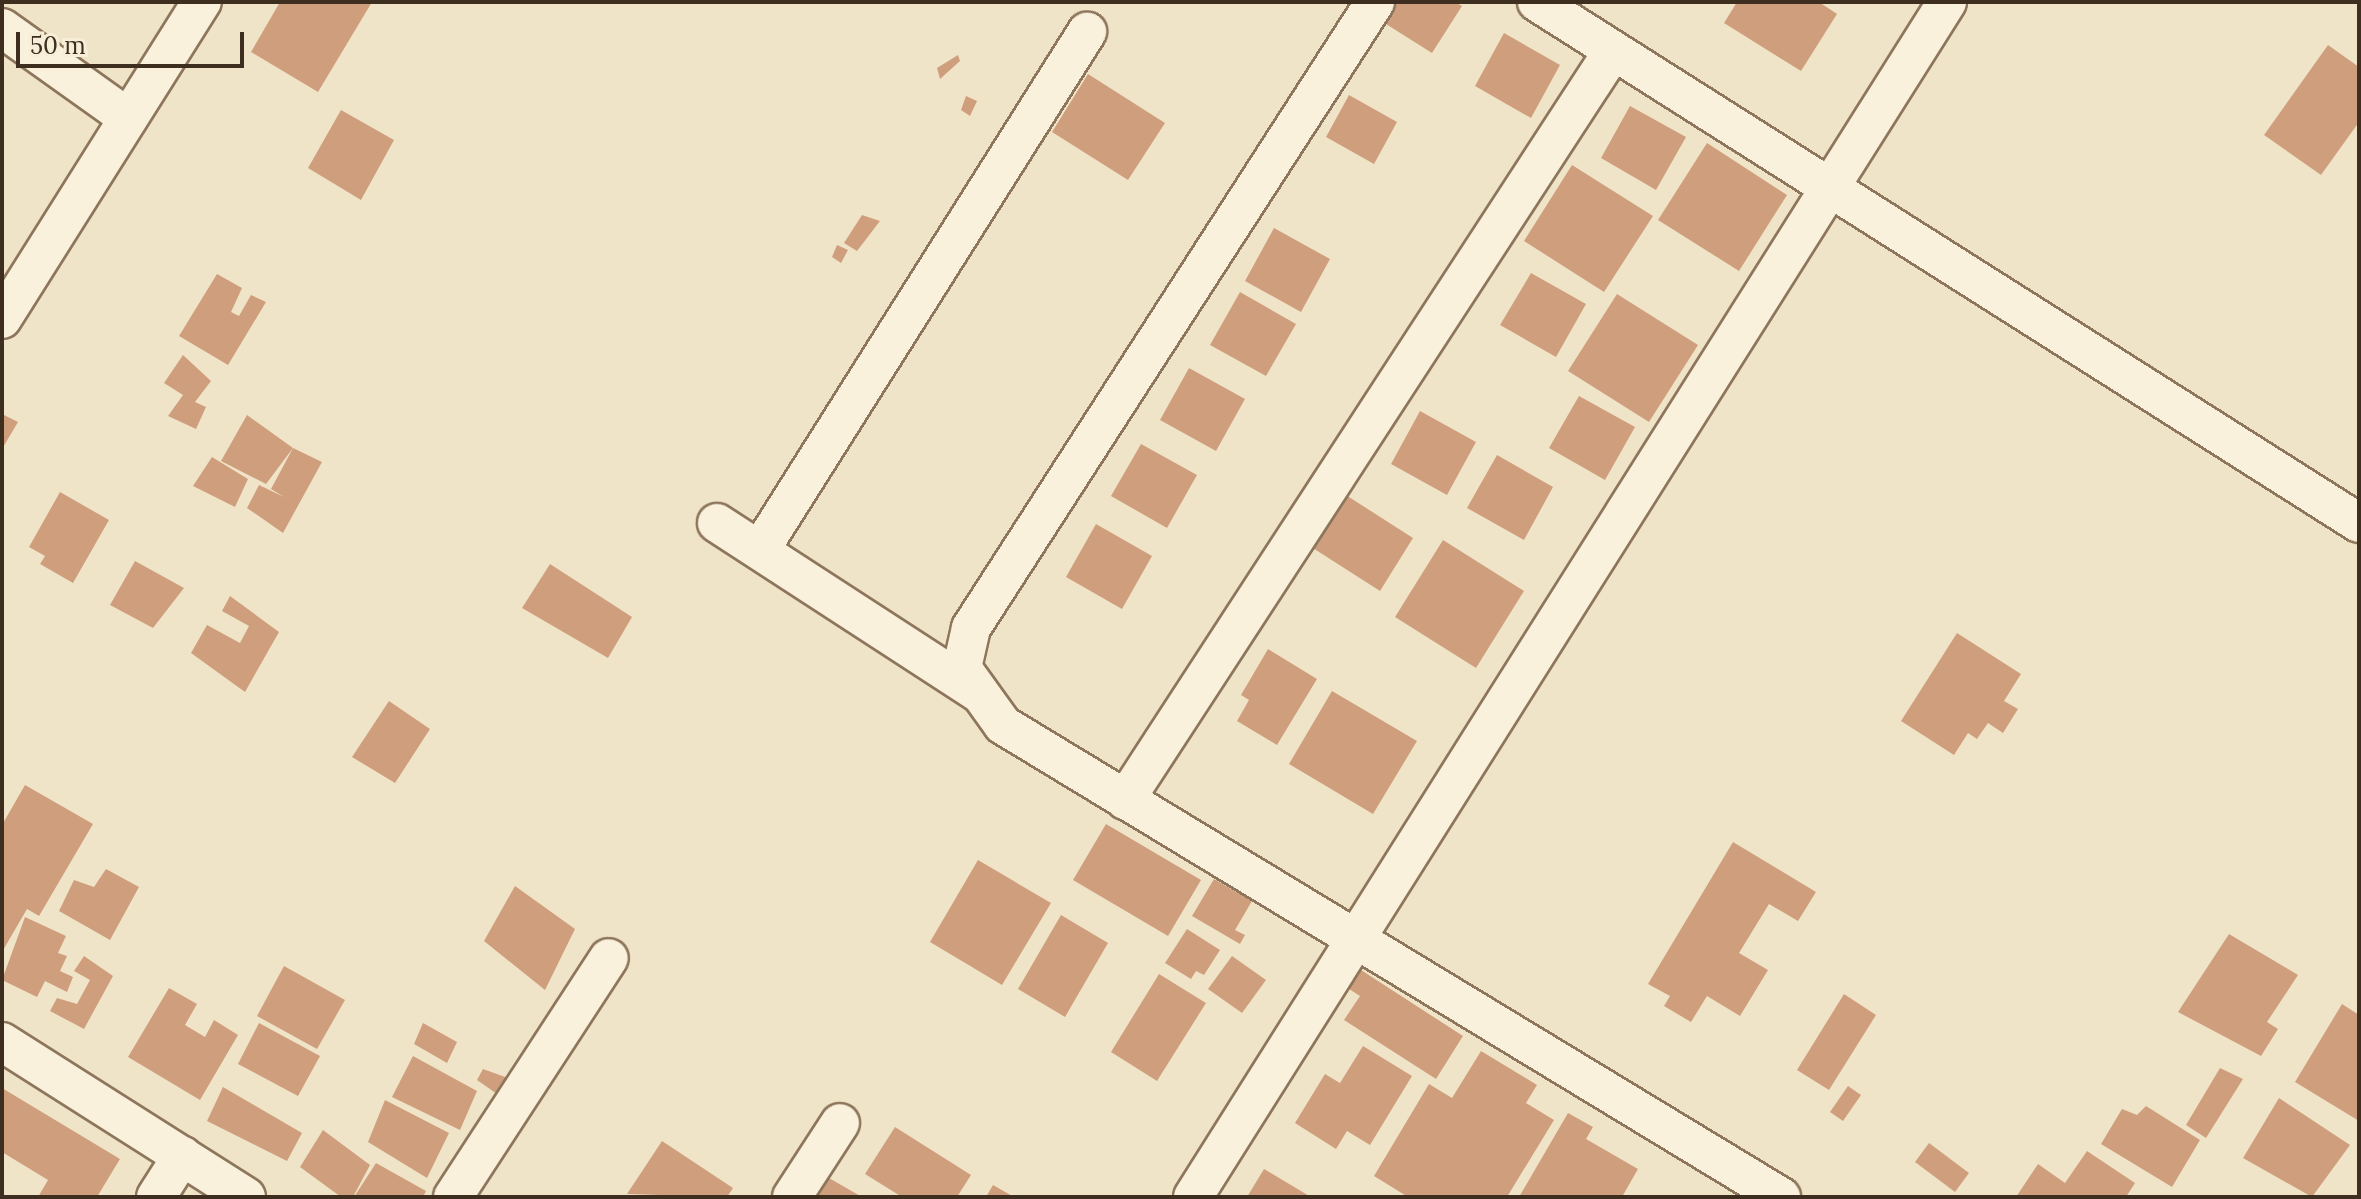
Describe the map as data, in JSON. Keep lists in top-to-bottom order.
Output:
{
  "scale_bar": "50 m"
}
